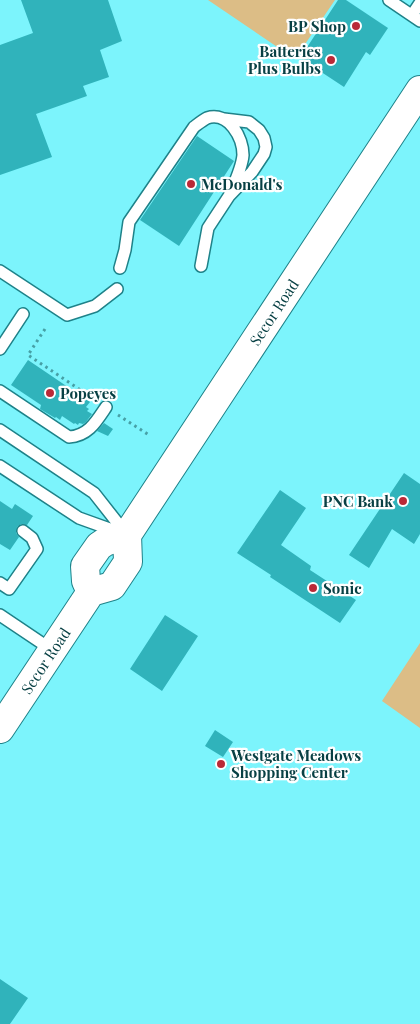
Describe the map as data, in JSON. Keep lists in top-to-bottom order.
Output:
{
  "streets": {
    "main road": ["Secor Road"]
  },
  "places": [
    "BP Shop",
    "Batteries Plus Bulbs",
    "McDonald's",
    "Popeyes",
    "PNC Bank",
    "Sonic",
    "Westgate Meadows Shopping Center"
  ]
}
